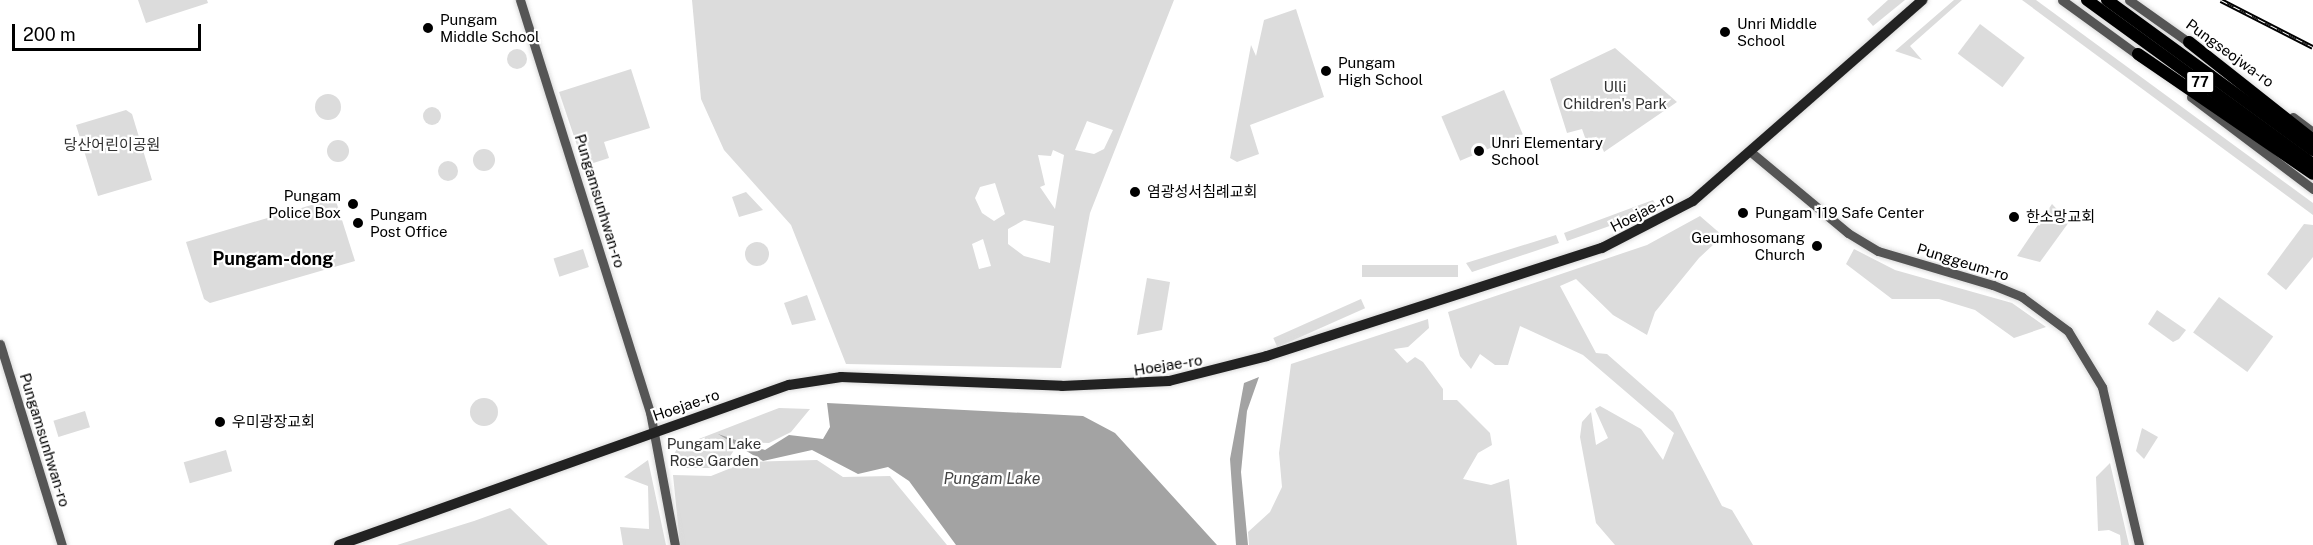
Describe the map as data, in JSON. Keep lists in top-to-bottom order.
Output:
{
  "streets": {
    "highway": ["77"],
    "main road": ["Hoejae-ro"],
    "street": ["Pungseojwa-ro", "Pungamsunhwan-ro", "Punggeum-ro"]
  },
  "crossings": [
    ["Pungamsunhwan-ro", "Hoejae-ro"],
    ["Hoejae-ro", "Punggeum-ro"]
  ],
  "districts": ["Pungam-dong"],
  "water": ["Pungam Lake"],
  "parks": ["Ulli Children's Park", "당산어린이공원", "Pungam Lake Rose Garden"],
  "places": [
    "Pungam Middle School",
    "Unri Middle School",
    "Pungam High School",
    "Unri Elementary School",
    "염광성서침례교회",
    "Pungam Police Box",
    "Pungam 119 Safe Center",
    "한소망교회",
    "Pungam Post Office",
    "Geumhosomang Church",
    "우미광장교회"
  ],
  "scale_bar": "200 m"
}
